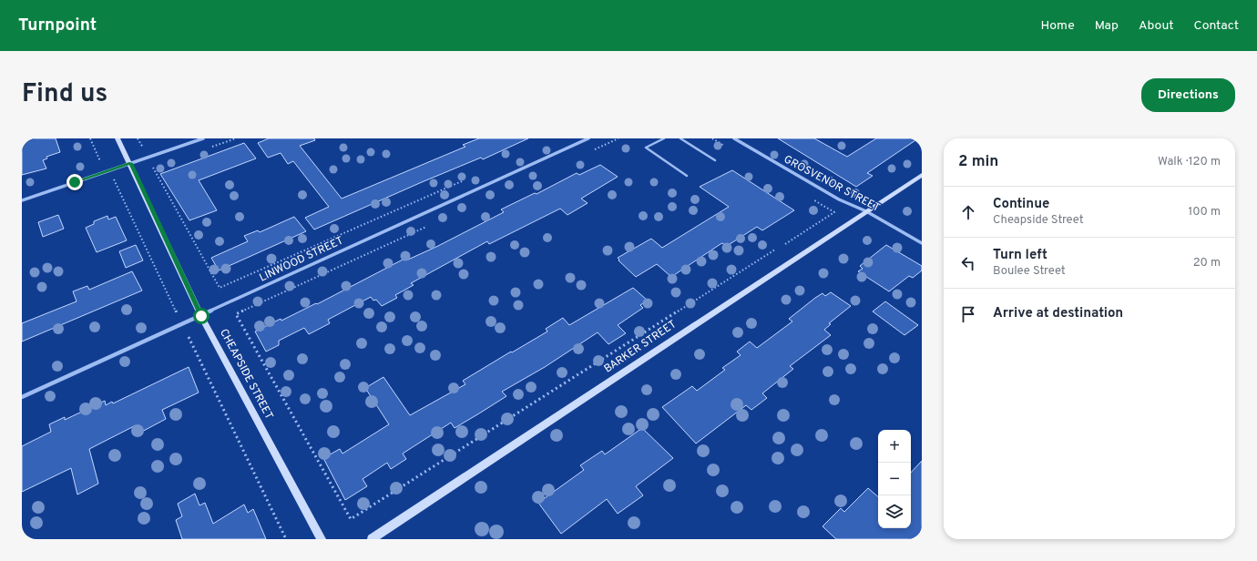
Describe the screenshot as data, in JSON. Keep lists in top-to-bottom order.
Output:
{
  "streets": {
    "street": [
      "GROSVENOR STREET",
      "LINWOOD STREET",
      "BARKER STREET",
      "CHEAPSIDE STREET"
    ]
  },
  "crossings": [
    ["GROSVENOR STREET", "BARKER STREET"],
    ["LINWOOD STREET", "CHEAPSIDE STREET"]
  ],
  "page": {
    "header": "Turnpoint",
    "nav": [
      "Home",
      "Map",
      "About",
      "Contact"
    ],
    "title": "Find us",
    "buttons": "Directions",
    "heading": ["2 min", "Walk · 120 m"],
    "list": [
      ["Continue", "Cheapside Street", "100 m"],
      ["Turn left", "Boulee Street", "20 m"],
      "Arrive at destination"
    ],
    "map_buttons": ["+", "−"]
  }
}
